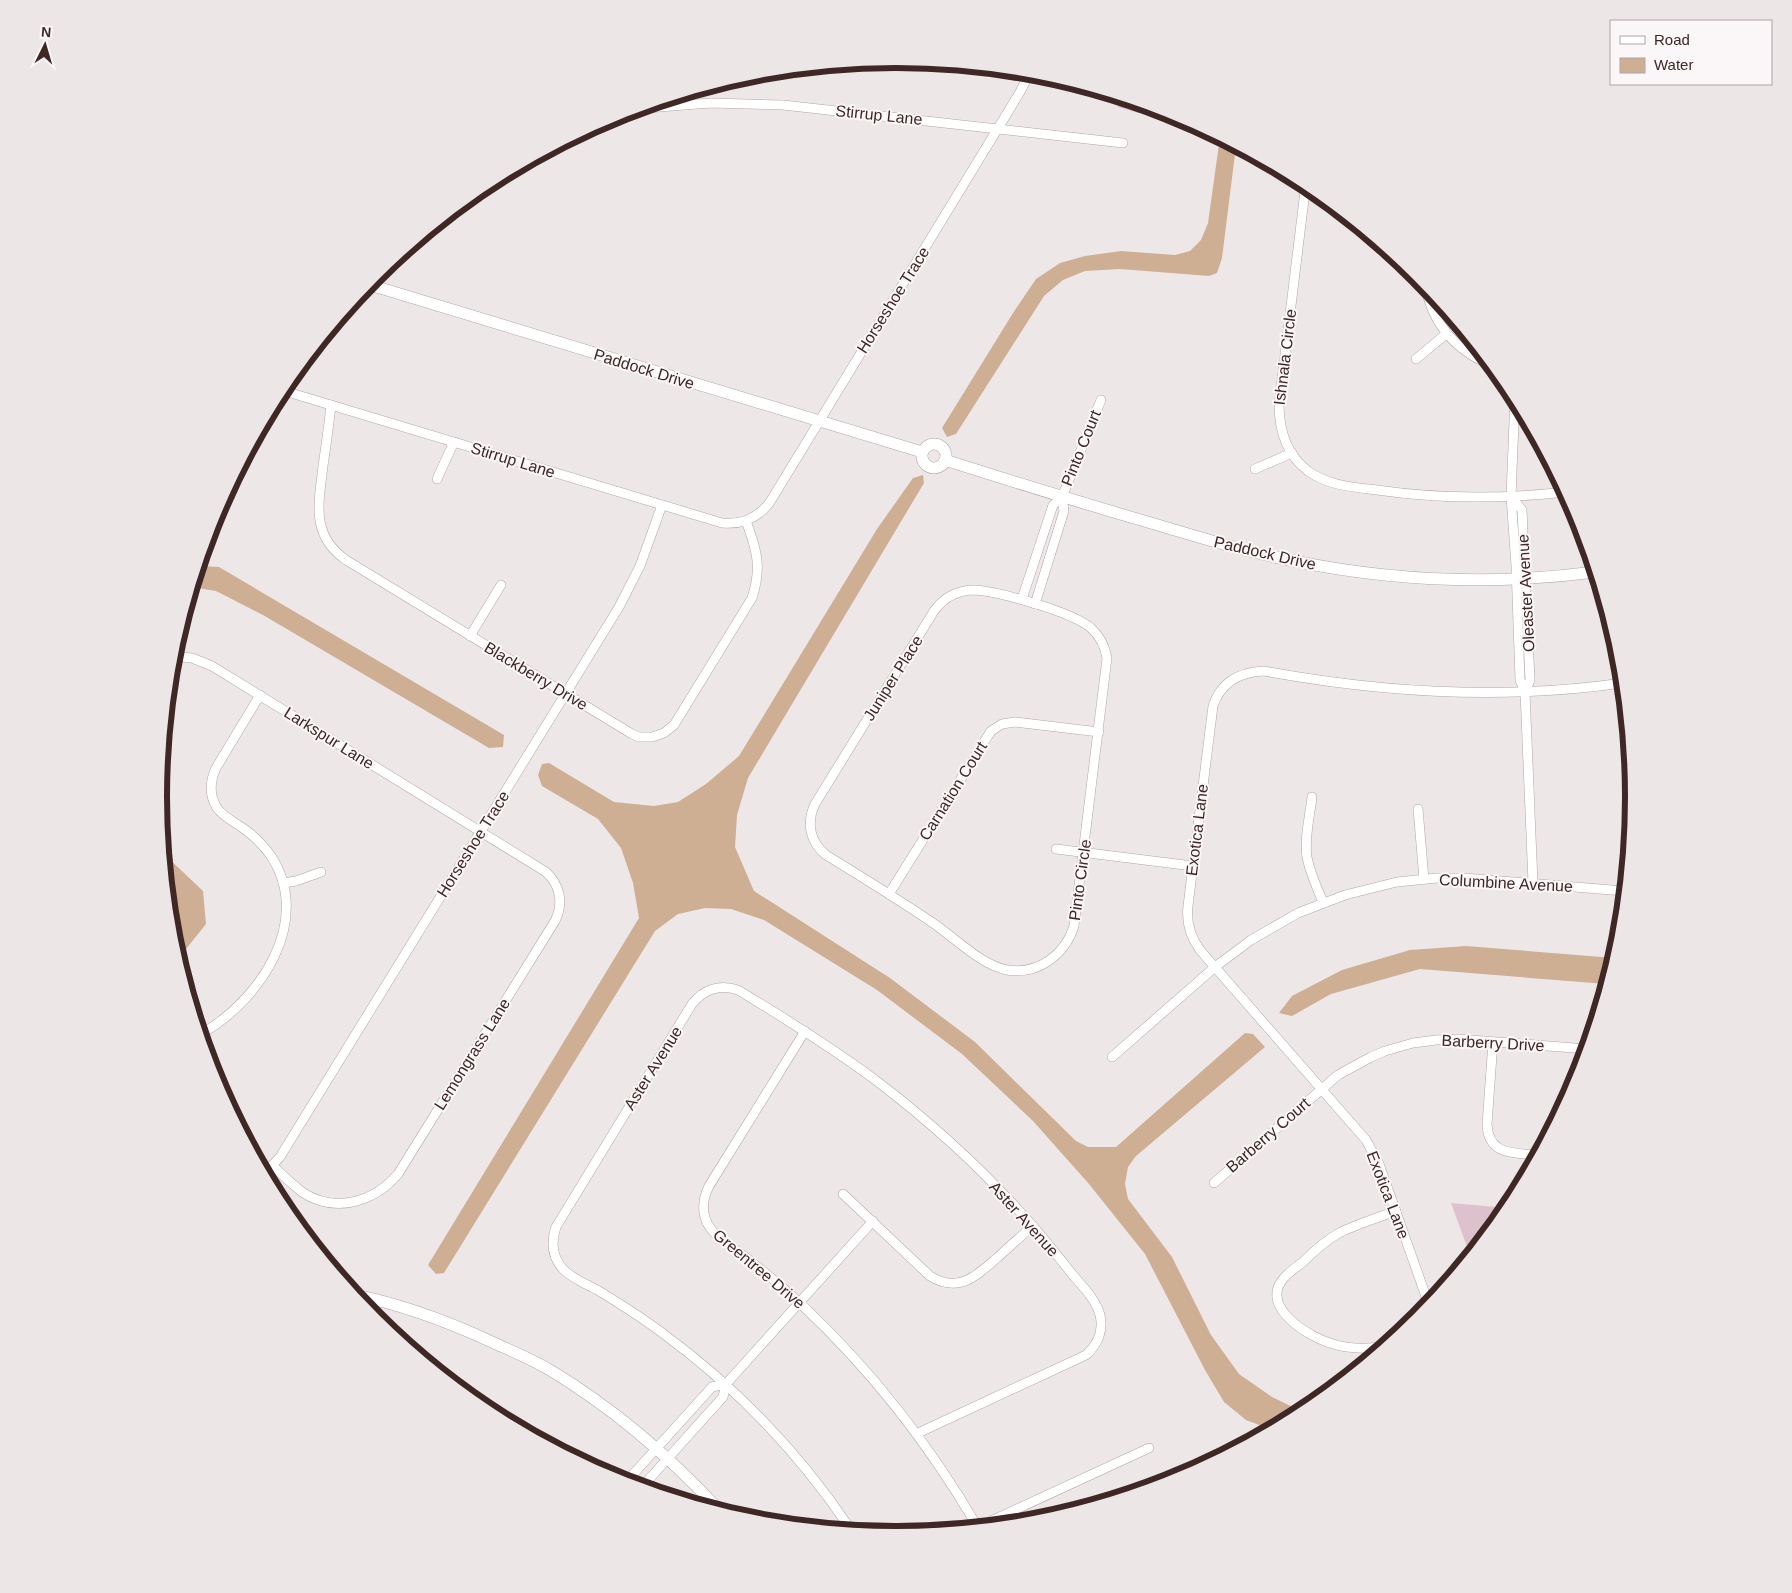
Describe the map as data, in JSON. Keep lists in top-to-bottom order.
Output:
{
  "streets": {
    "street": [
      "Stirrup Lane",
      "Horseshoe Trace",
      "Ishnala Circle",
      "Paddock Drive",
      "Pinto Court",
      "Oleaster Avenue",
      "Blackberry Drive",
      "Juniper Place",
      "Larkspur Lane",
      "Carnation Court",
      "Exotica Lane",
      "Pinto Circle",
      "Columbine Avenue",
      "Barberry Drive",
      "Lemongrass Lane",
      "Aster Avenue",
      "Barberry Court",
      "Greentree Drive"
    ]
  },
  "crossings": [
    ["Stirrup Lane", "Horseshoe Trace"],
    ["Stirrup Lane", "Blackberry Drive"],
    ["Horseshoe Trace", "Paddock Drive"],
    ["Horseshoe Trace", "Blackberry Drive"],
    ["Horseshoe Trace", "Larkspur Lane"],
    ["Horseshoe Trace", "Lemongrass Lane"],
    ["Ishnala Circle", "Oleaster Avenue"],
    ["Paddock Drive", "Pinto Court"],
    ["Paddock Drive", "Oleaster Avenue"],
    ["Oleaster Avenue", "Exotica Lane"],
    ["Oleaster Avenue", "Columbine Avenue"],
    ["Juniper Place", "Pinto Circle"],
    ["Larkspur Lane", "Lemongrass Lane"],
    ["Carnation Court", "Pinto Circle"],
    ["Exotica Lane", "Columbine Avenue"],
    ["Exotica Lane", "Barberry Drive"],
    ["Exotica Lane", "Barberry Court"],
    ["Barberry Drive", "Barberry Court"],
    ["Aster Avenue", "Greentree Drive"]
  ],
  "legend": ["Road", "Water"],
  "north": "top"
}
